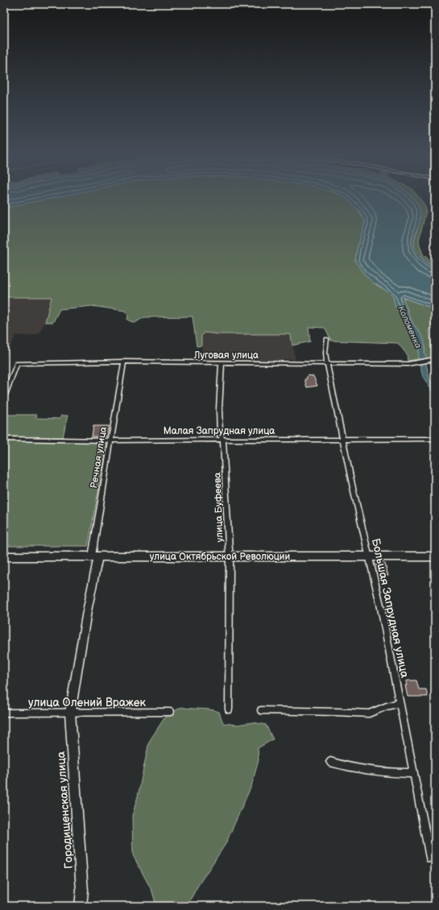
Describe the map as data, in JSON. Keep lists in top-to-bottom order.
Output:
{
  "streets": {
    "main road": ["улица Октябрьской Революции"],
    "street": [
      "Луговая улица",
      "Малая Запрудная улица",
      "Речная улица",
      "улица Буфеева",
      "Большая Запрудная улица",
      "улица Олений Вражек",
      "Городищенская улица"
    ]
  },
  "crossings": [
    ["Луговая улица", "Речная улица"],
    ["Луговая улица", "улица Буфеева"],
    ["Луговая улица", "Большая Запрудная улица"],
    ["Малая Запрудная улица", "Речная улица"],
    ["Малая Запрудная улица", "улица Буфеева"],
    ["Малая Запрудная улица", "Большая Запрудная улица"],
    ["Речная улица", "улица Октябрьской Революции"],
    ["Речная улица", "улица Олений Вражек"],
    ["Речная улица", "Городищенская улица"],
    ["улица Буфеева", "улица Октябрьской Революции"],
    ["улица Октябрьской Революции", "Большая Запрудная улица"],
    ["улица Олений Вражек", "Городищенская улица"]
  ],
  "water": ["Коломенка"]
}
